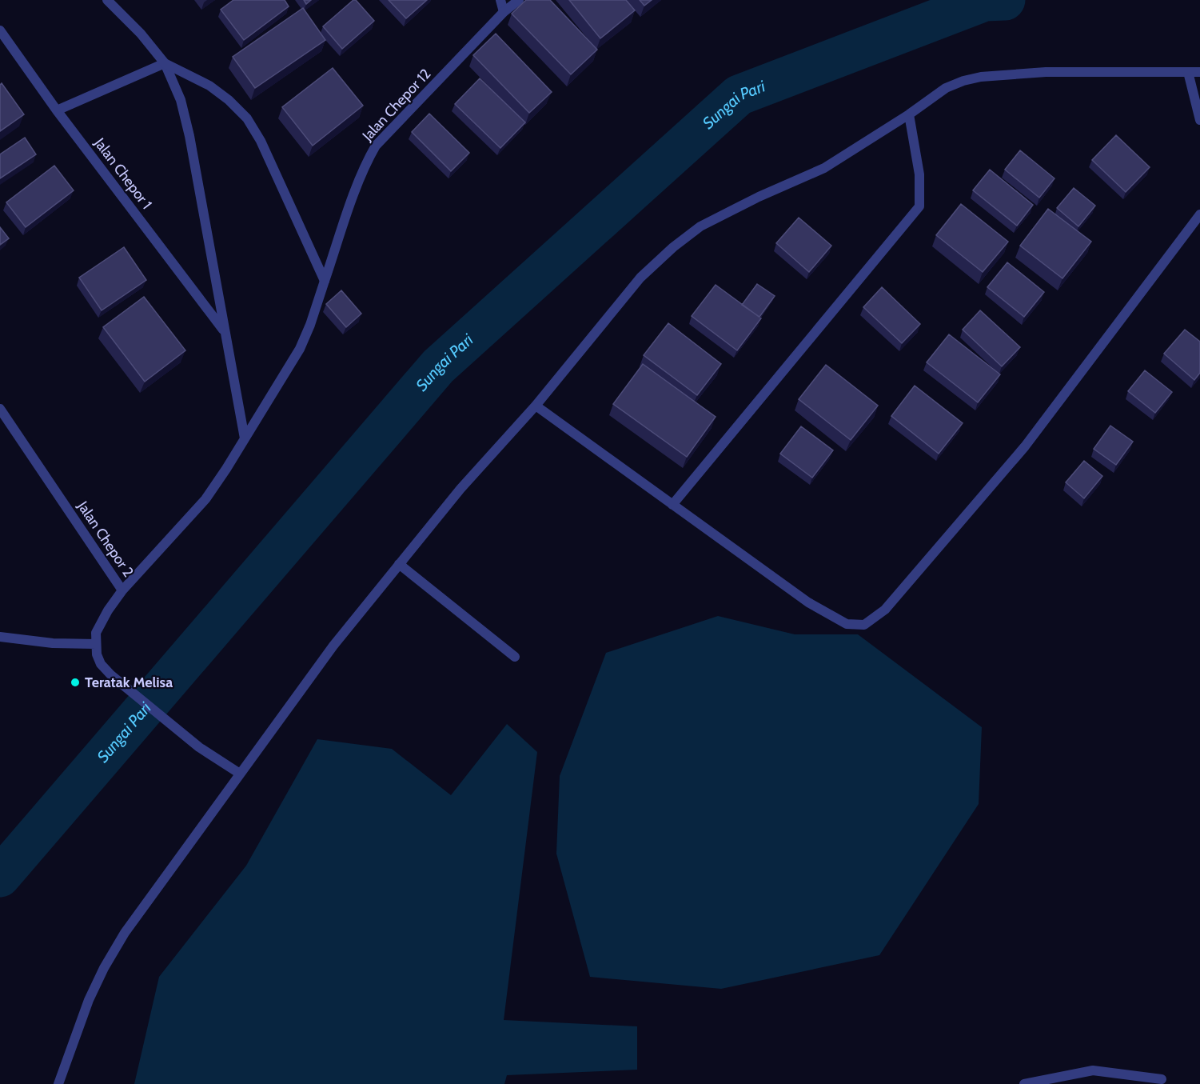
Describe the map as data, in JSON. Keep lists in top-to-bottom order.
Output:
{
  "streets": {
    "street": ["Jalan Chepor 12", "Jalan Chepor 1", "Jalan Chepor 2"]
  },
  "crossings": [
    ["Jalan Chepor 12", "Jalan Chepor 1"],
    ["Jalan Chepor 12", "Jalan Chepor 2"]
  ],
  "water": ["Sungai Pari"],
  "places": ["Teratak Melisa"]
}
